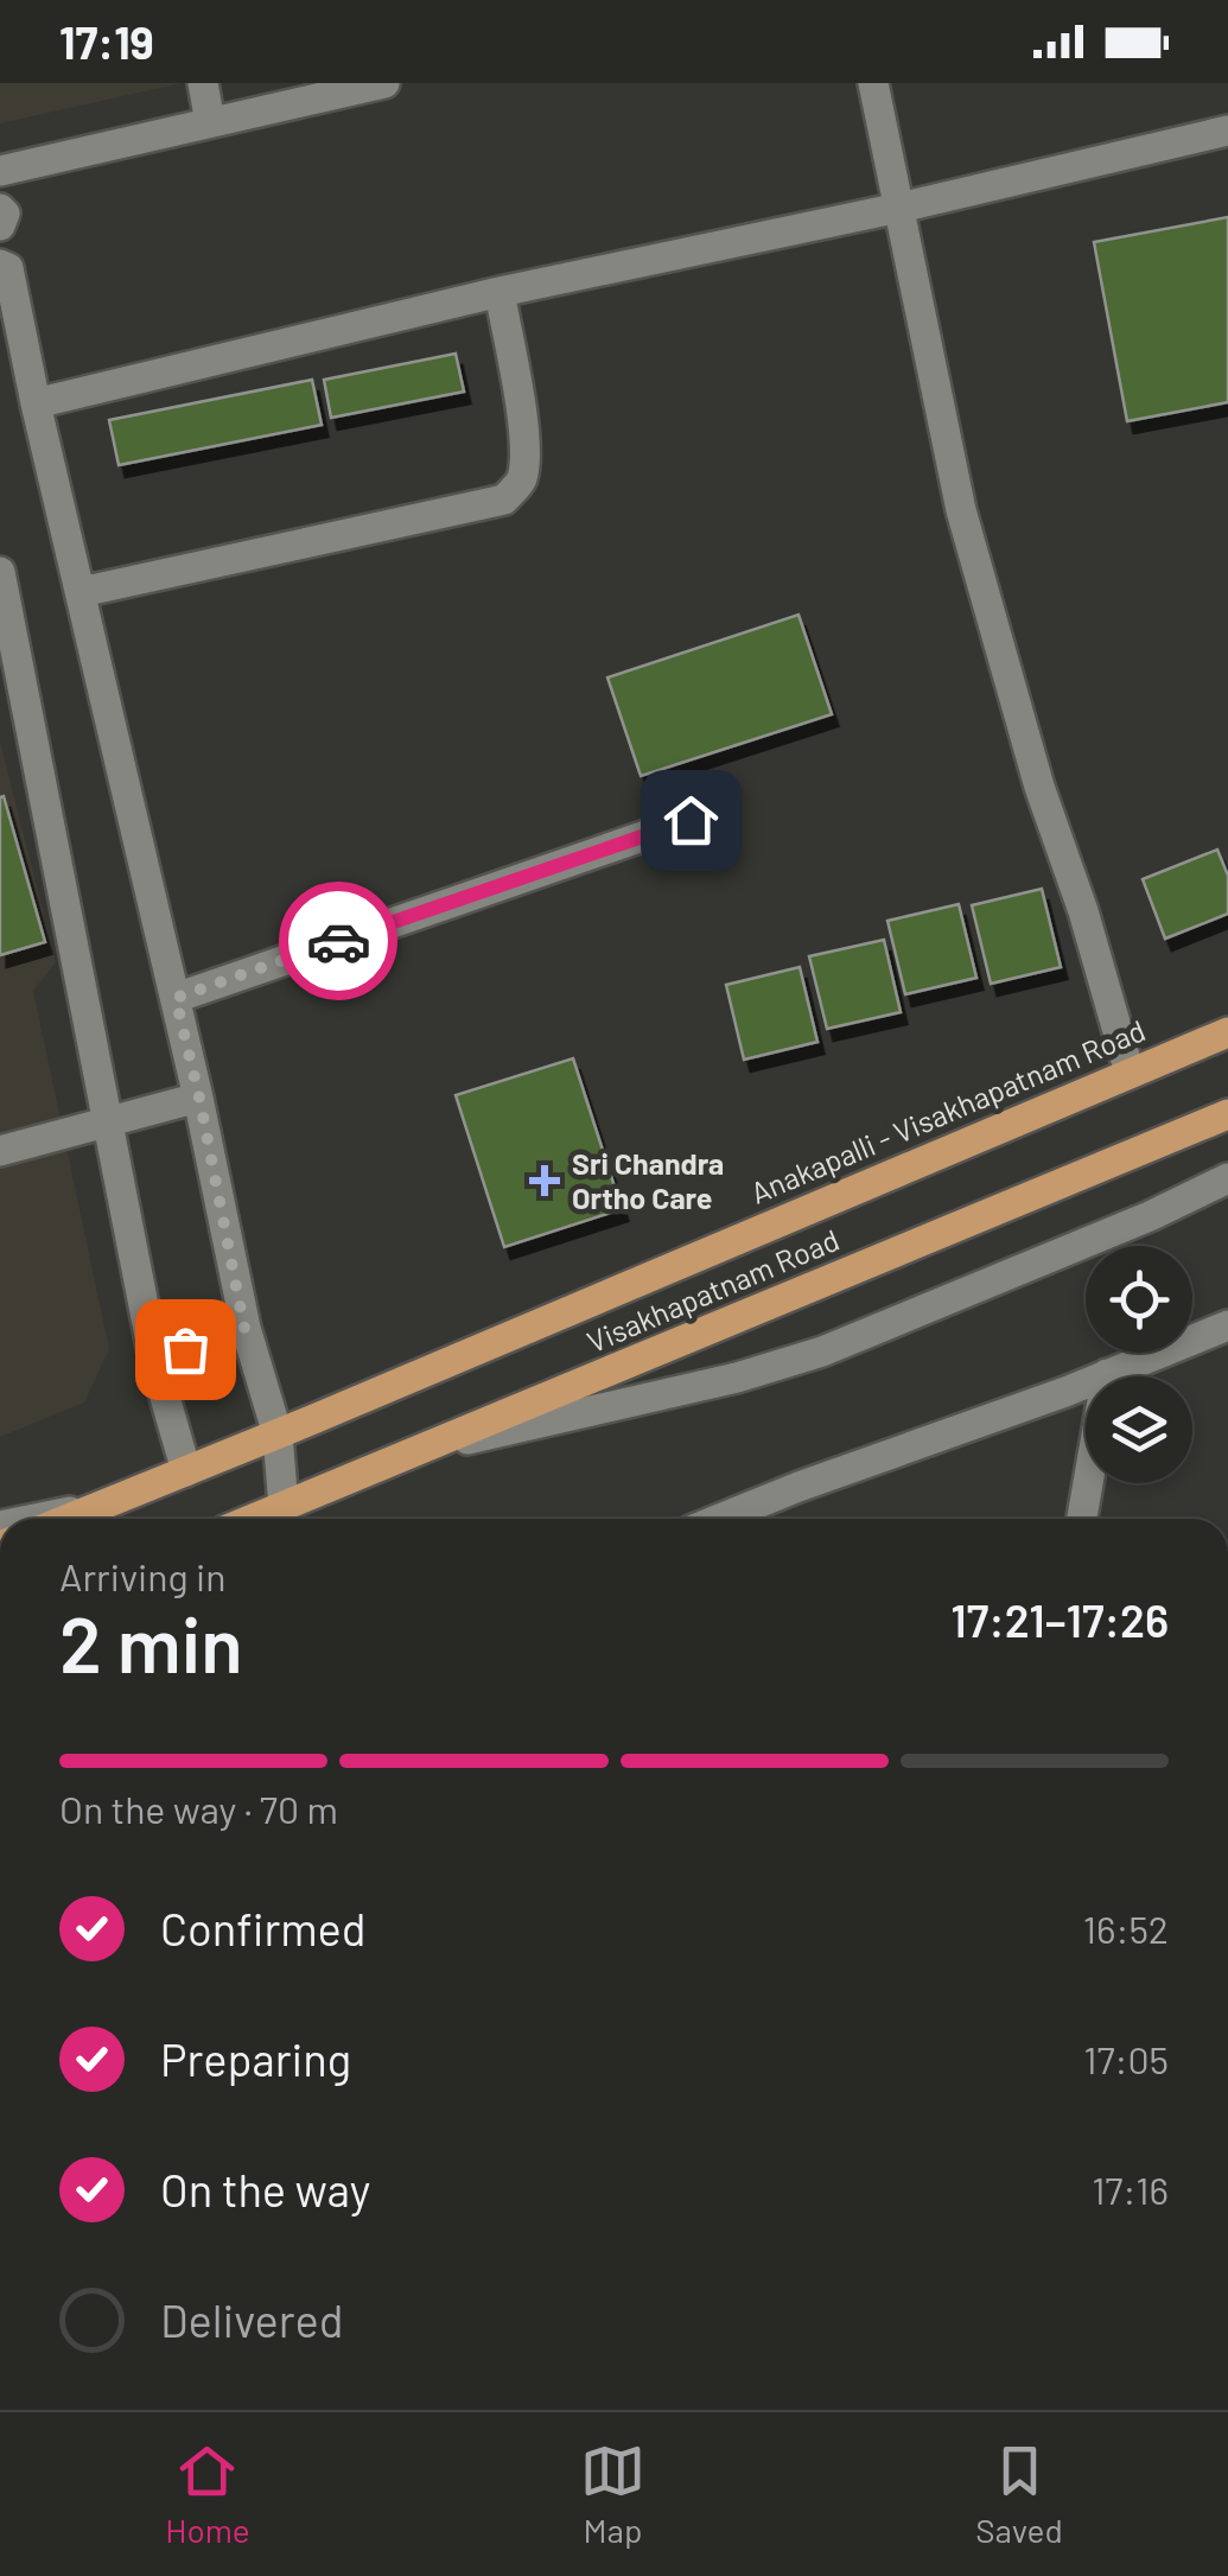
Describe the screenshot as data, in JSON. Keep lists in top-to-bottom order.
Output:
{
  "streets": {
    "main road": ["Anakapalli - Visakhapatnam Road", "Visakhapatnam Road"]
  },
  "places": {
    "health": ["Sri Chandra Ortho Care"]
  },
  "page": {
    "status": "17:19",
    "heading": ["2 min", "Arriving in", "17:21–17:26"],
    "bar": "On the way · 70 m",
    "list": [
      ["Confirmed", "16:52"],
      ["Preparing", "17:05"],
      ["On the way", "17:16"],
      "Delivered"
    ],
    "tabs": ["Home", "Map", "Saved"]
  }
}
